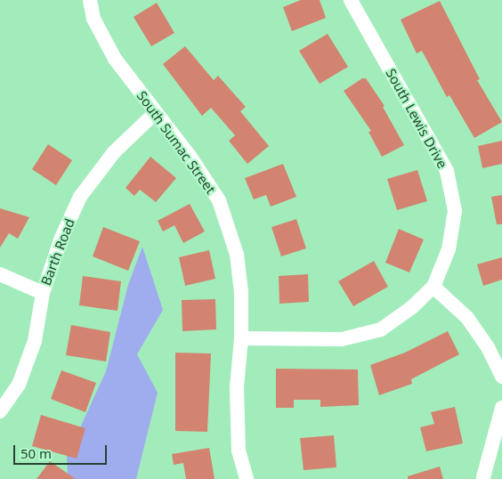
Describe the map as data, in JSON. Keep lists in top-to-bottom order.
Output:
{
  "streets": {
    "street": ["South Lewis Drive", "South Sumac Street", "Barth Road"]
  },
  "crossings": [
    ["South Sumac Street", "Barth Road"]
  ],
  "scale_bar": "50 m"
}
